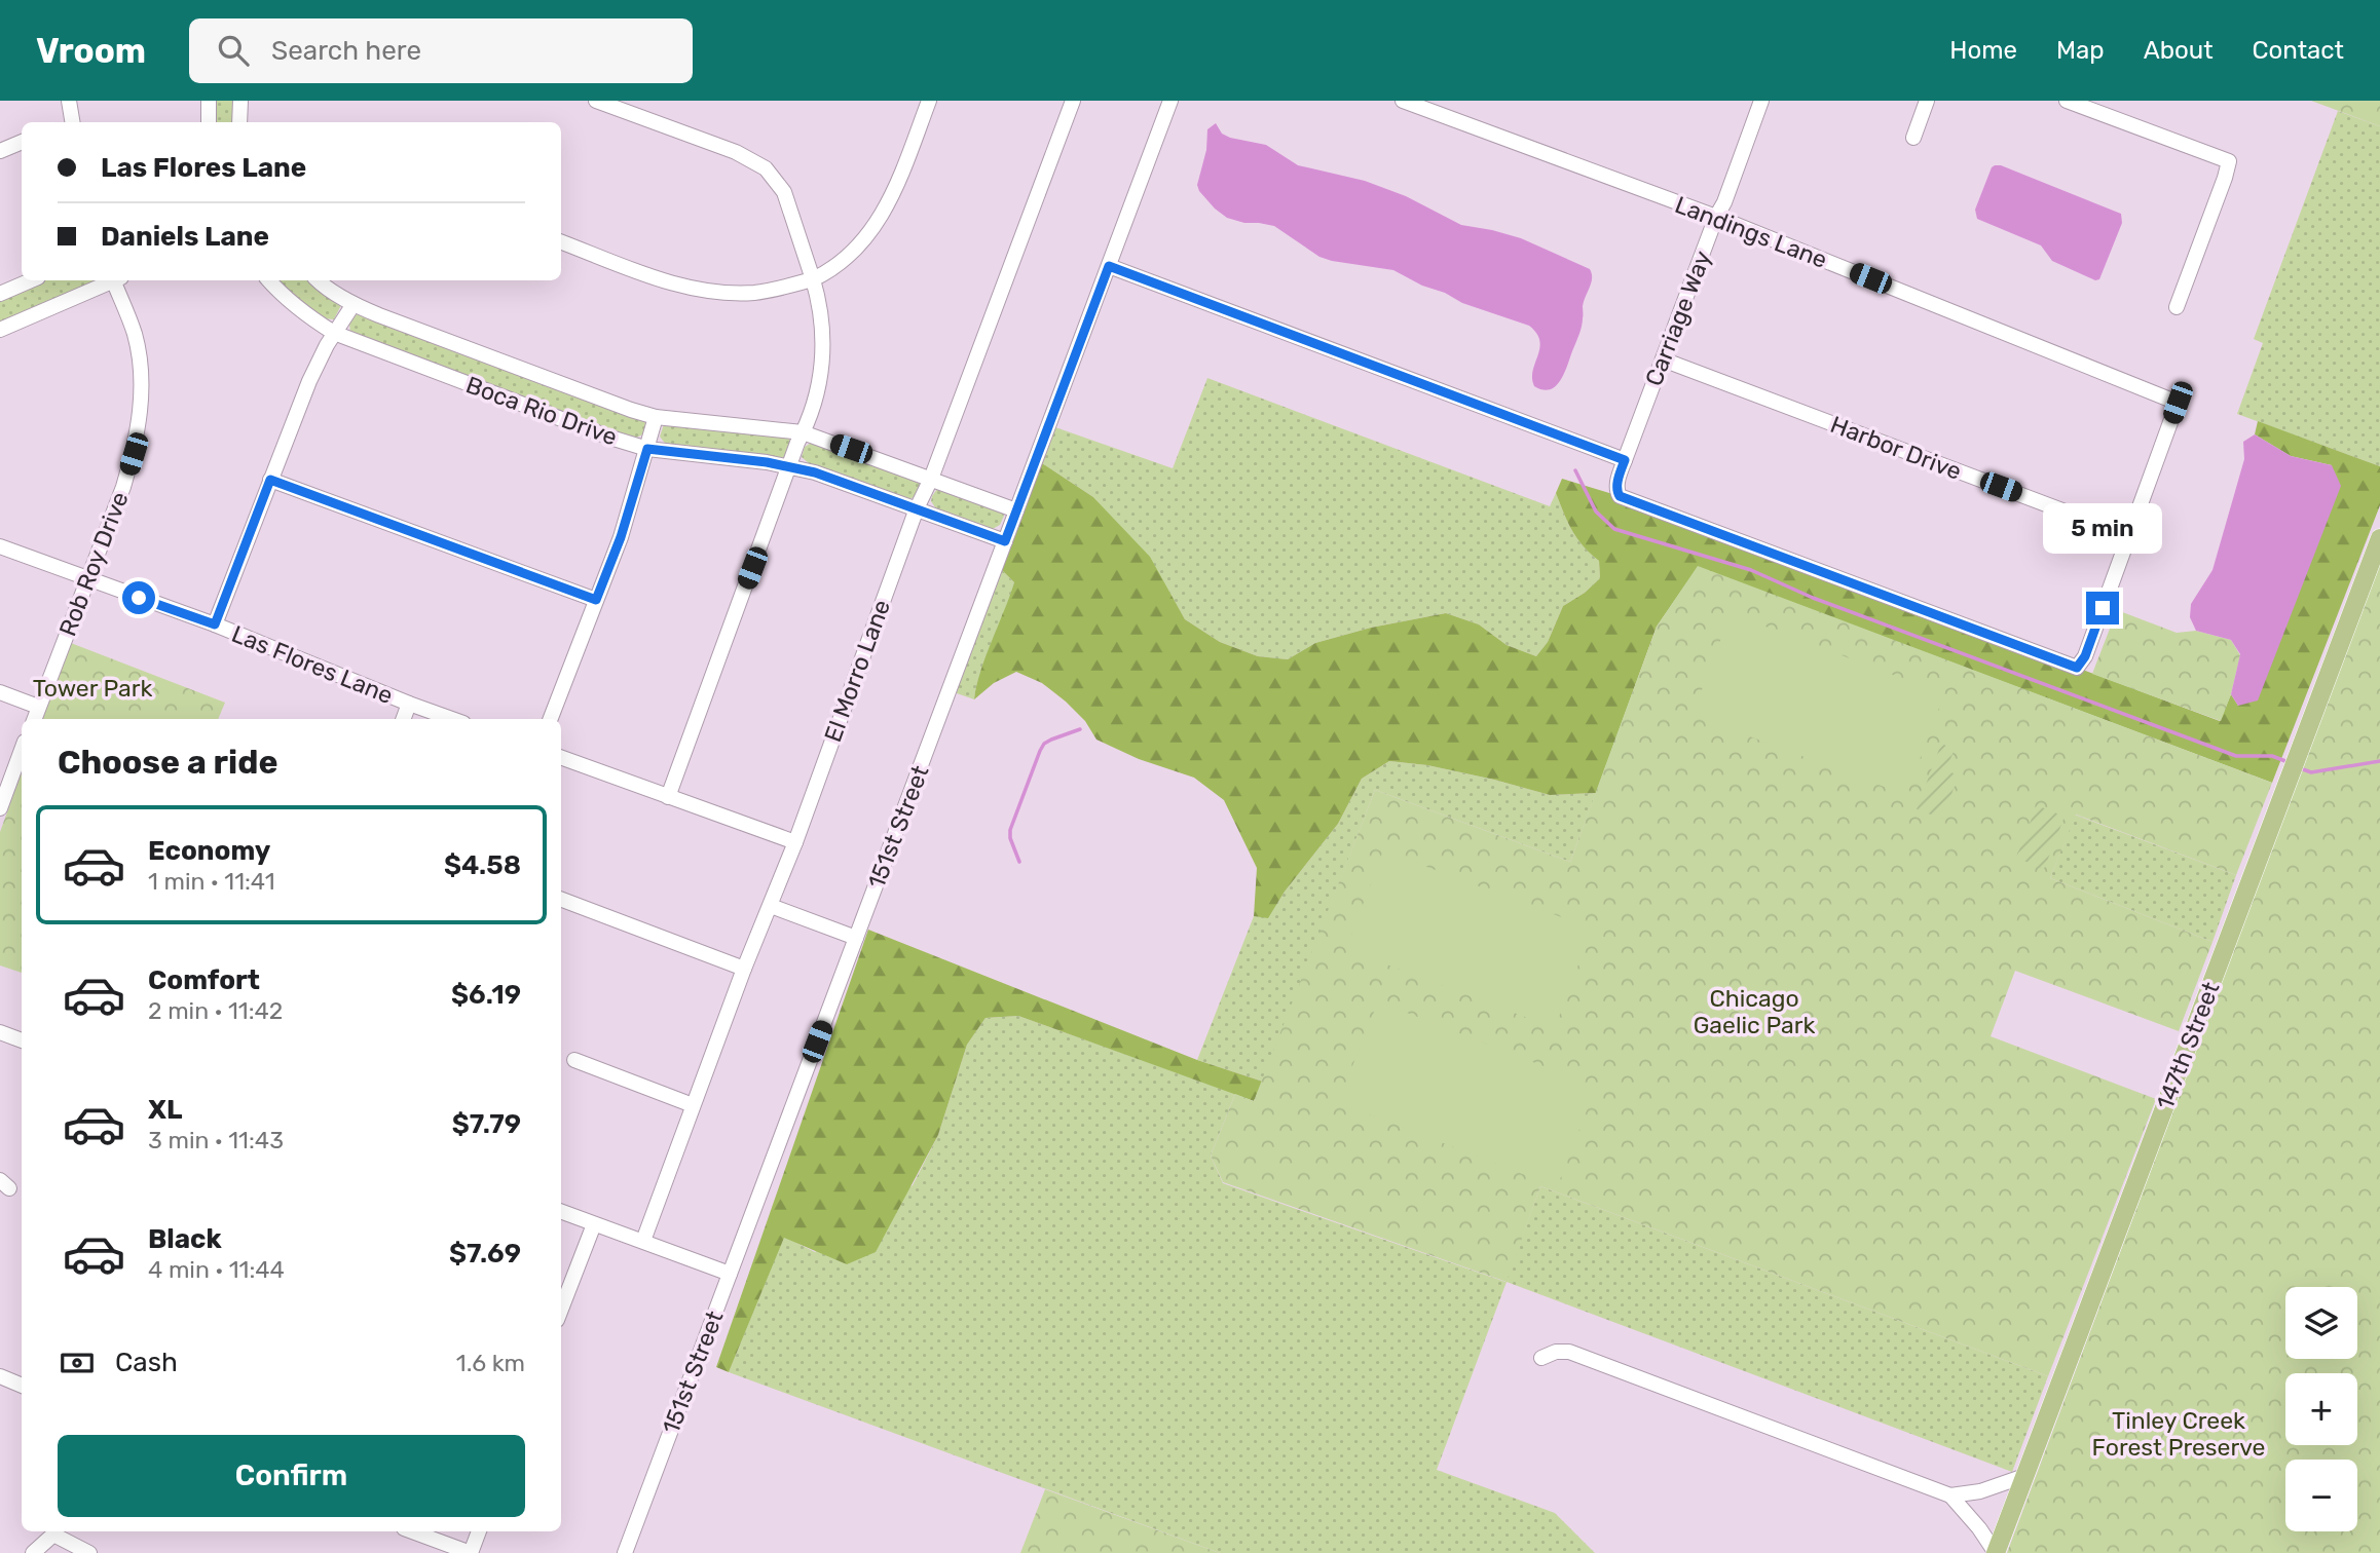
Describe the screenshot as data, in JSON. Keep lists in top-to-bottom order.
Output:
{
  "streets": {
    "main road": ["147th Street"],
    "street": [
      "Landings Lane",
      "Carriage Way",
      "Boca Rio Drive",
      "Harbor Drive",
      "Rob Roy Drive",
      "Las Flores Lane",
      "El Morro Lane",
      "151st Street"
    ]
  },
  "crossings": [
    ["Landings Lane", "Carriage Way"],
    ["Landings Lane", "Harbor Drive"],
    ["Carriage Way", "Harbor Drive"],
    ["Boca Rio Drive", "El Morro Lane"],
    ["Boca Rio Drive", "151st Street"],
    ["Rob Roy Drive", "Las Flores Lane"]
  ],
  "parks": ["Tower Park", "Chicago Gaelic Park", "Tinley Creek Forest Preserve"],
  "page": {
    "header": "Vroom",
    "search": "Search here",
    "nav": [
      "Home",
      "Map",
      "About",
      "Contact"
    ],
    "banner": ["Las Flores Lane", "Daniels Lane"],
    "bubble": "5 min",
    "heading": "Choose a ride",
    "list": [
      {
        "name": "Economy",
        "note": "1 min · 11:41",
        "value": "$4.58"
      },
      {
        "name": "Comfort",
        "note": "2 min · 11:42",
        "value": "$6.19"
      },
      {
        "name": "XL",
        "note": "3 min · 11:43",
        "value": "$7.79"
      },
      {
        "name": "Black",
        "note": "4 min · 11:44",
        "value": "$7.69"
      }
    ],
    "map_buttons": ["+", "−"],
    "pay": ["Cash", "1.6 km"],
    "buttons": "Confirm"
  }
}
